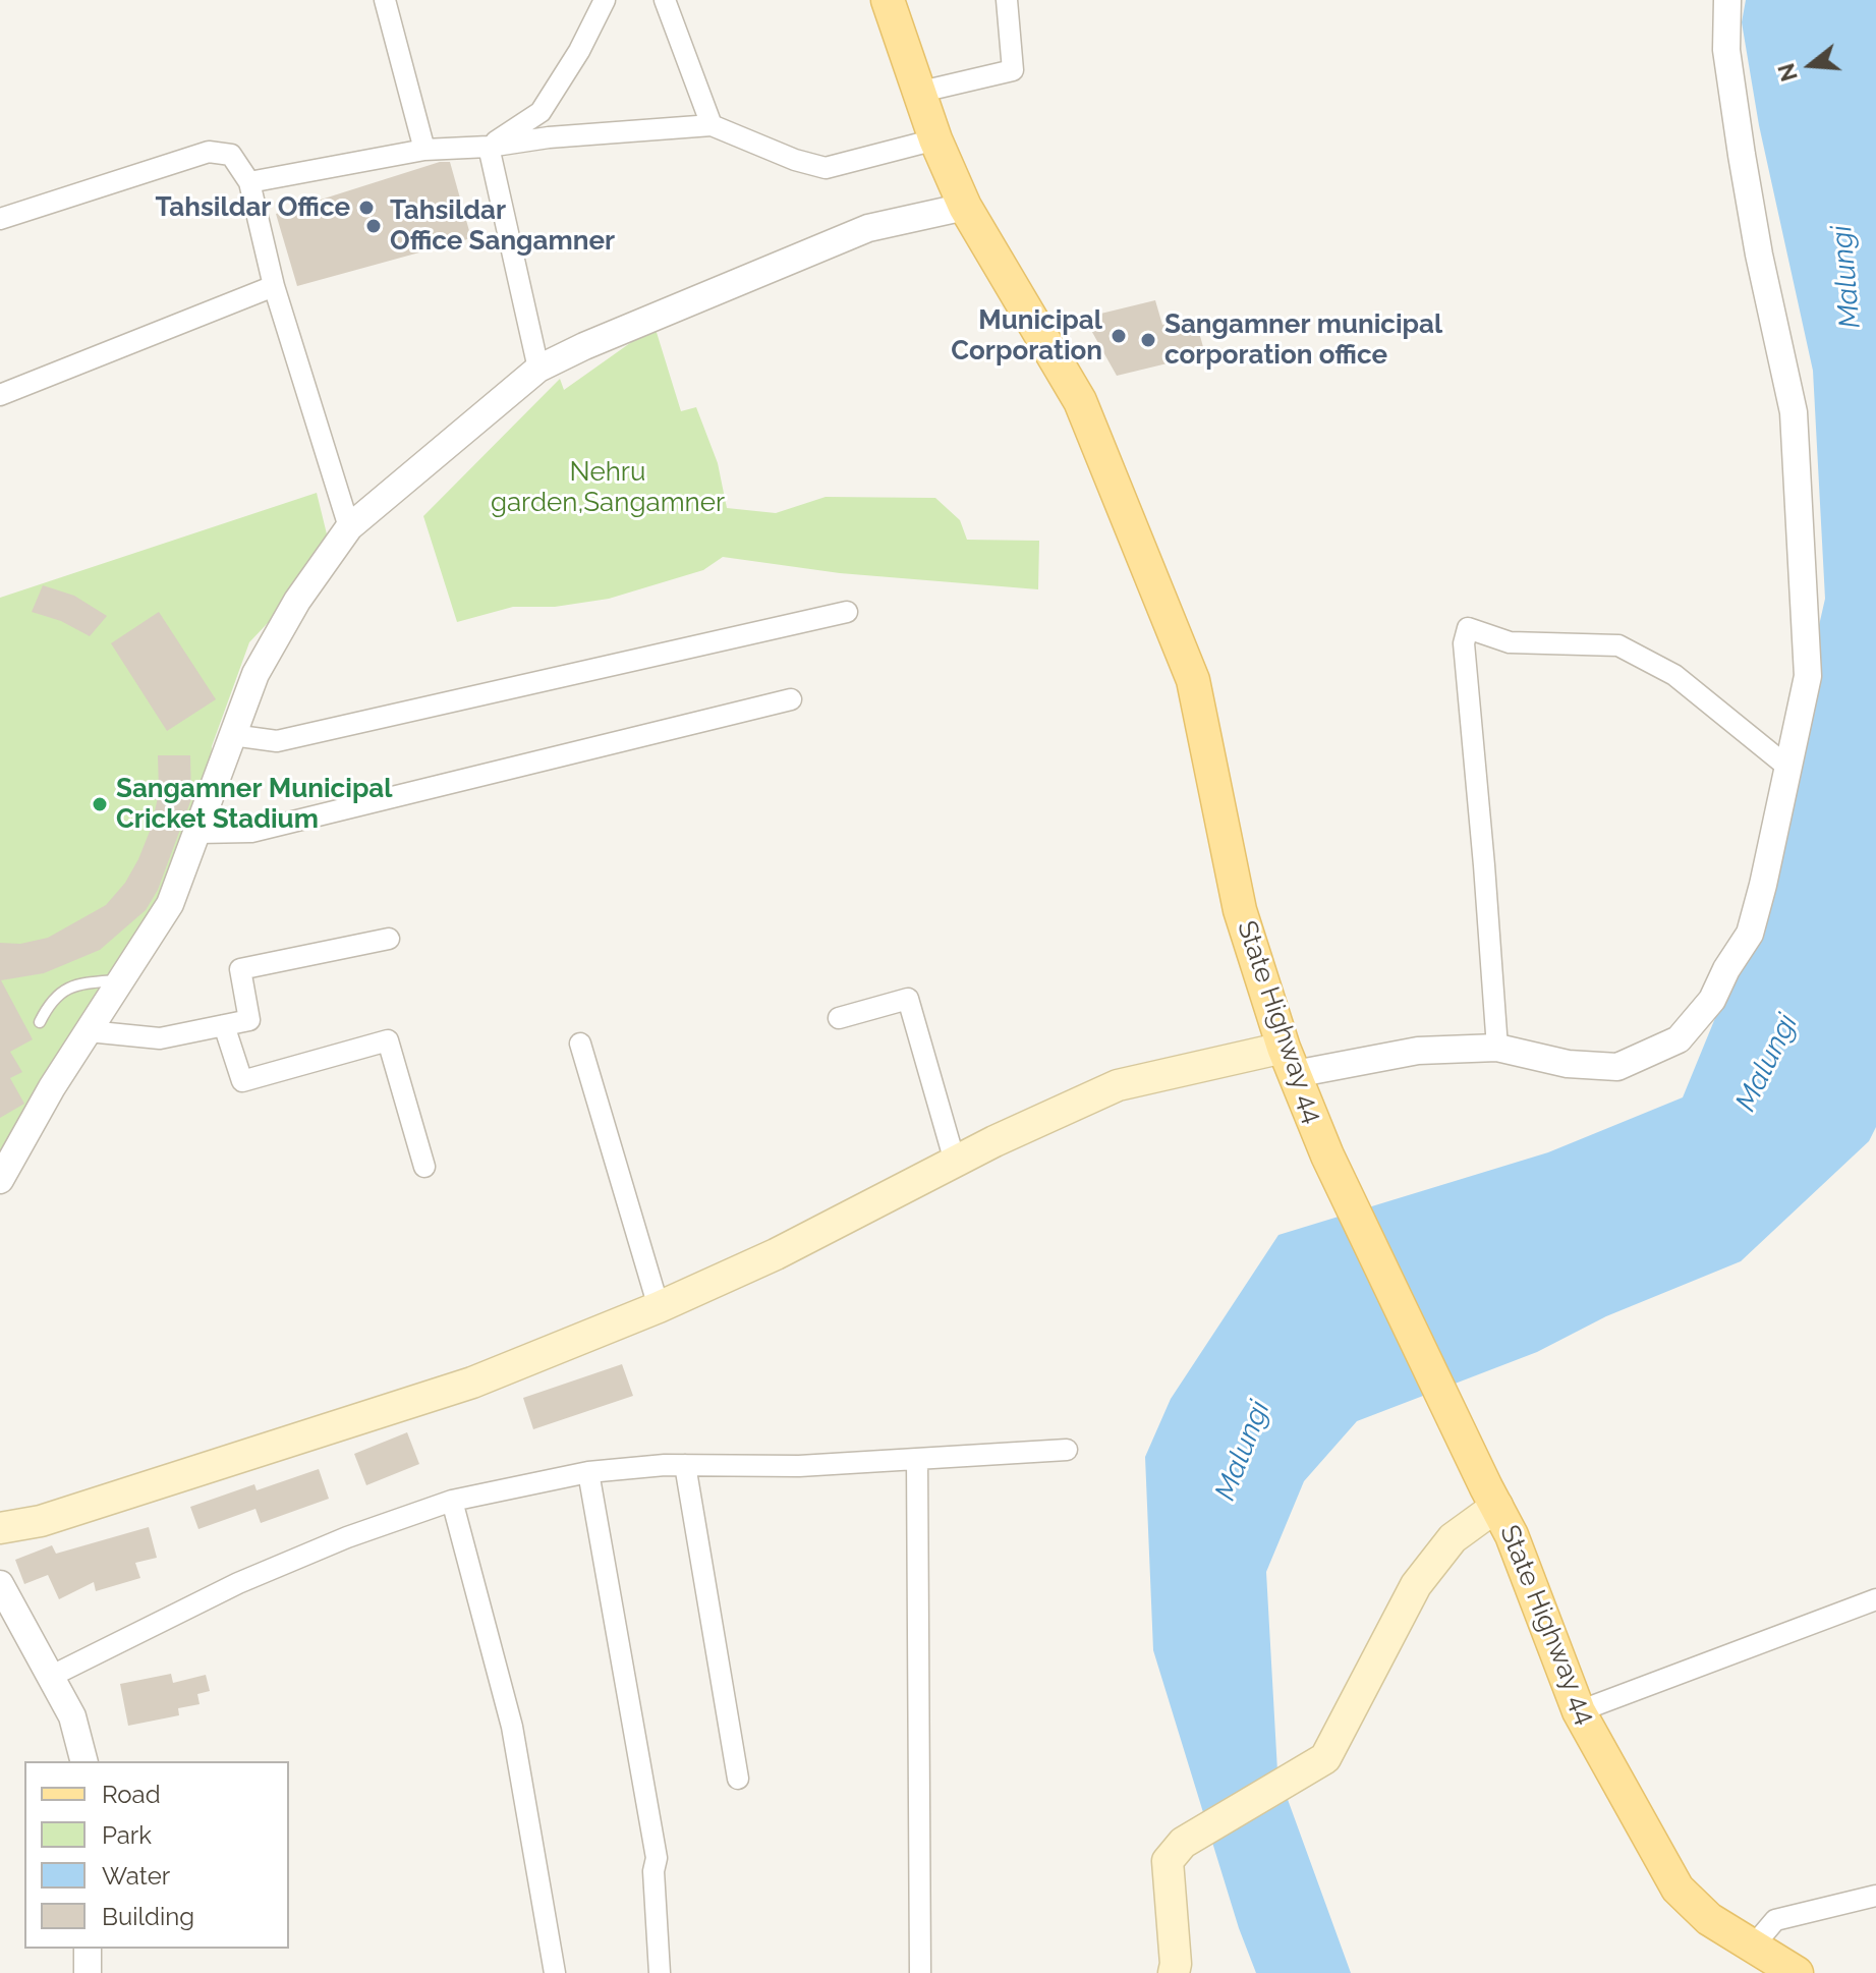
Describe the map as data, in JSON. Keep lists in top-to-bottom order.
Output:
{
  "streets": {
    "main road": ["State Highway 44"]
  },
  "water": ["Malungi"],
  "parks": ["Nehru garden,Sangamner"],
  "places": [
    "Tahsildar Office",
    "Tahsildar Office Sangamner",
    "Municipal Corporation",
    "Sangamner municipal corporation office",
    "Sangamner Municipal Cricket Stadium"
  ],
  "legend": [
    "Road",
    "Park",
    "Water",
    "Building"
  ],
  "north": "left"
}
